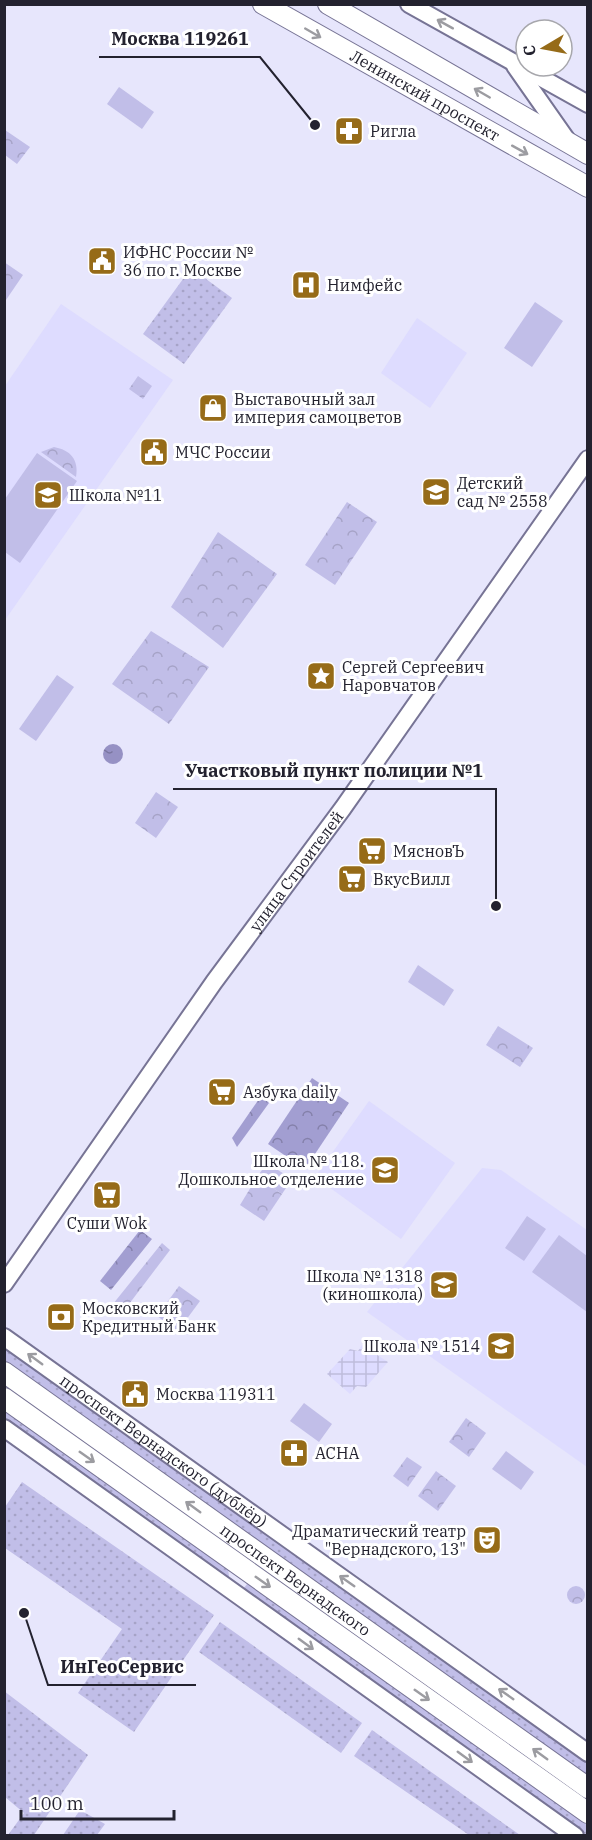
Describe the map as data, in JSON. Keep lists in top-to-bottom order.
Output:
{
  "streets": {
    "main road": ["Ленинский проспект", "проспект Вернадского"],
    "street": ["улица Строителей", "проспект Вернадского (дублёр)"]
  },
  "places": {
    "other": ["Москва 119261", "Участковый пункт полиции №1", "ИнГеоСервис"],
    "pharmacy": ["Ригла", "ACHA"],
    "public building": ["ИФНС России № 36 по г. Москве", "МЧС России", "Москва 119311"],
    "hospital": ["Нимфейс"],
    "shop": ["Выставочный зал империя самоцветов"],
    "school or university": [
      "Детский сад № 2558",
      "Школа №11",
      "Школа № 118. Дошкольное отделение",
      "Школа № 1318 (киношкола)",
      "Школа № 1514"
    ],
    "place": ["Сергей Сергеевич Наровчатов"],
    "supermarket": [
      "МясновЪ",
      "ВкусВилл",
      "Азбука daily",
      "Суши Wok"
    ],
    "bank": ["Московский Кредитный Банк"],
    "theatre": ["Драматический театр \"Вернадского, 13\""]
  },
  "scale_bar": "100 m",
  "north": "left"
}
